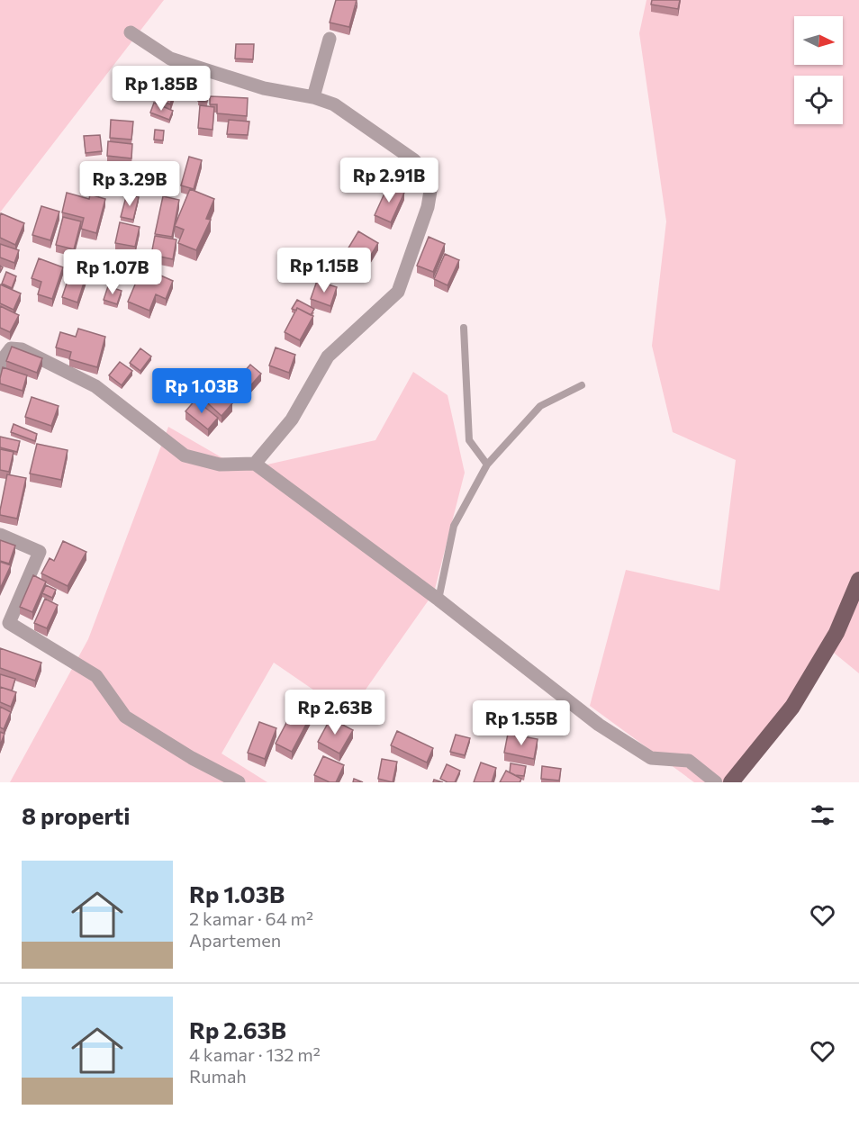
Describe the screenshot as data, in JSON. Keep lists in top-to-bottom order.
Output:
{
  "north": "right",
  "page": {
    "price": [
      "Rp 1.85B",
      "Rp 2.91B",
      "Rp 3.29B",
      "Rp 1.15B",
      "Rp 1.07B",
      "Rp 1.03B",
      "Rp 2.63B",
      "Rp 1.55B"
    ],
    "heading": "8 properti",
    "list": [
      {
        "name": "Rp 1.03B",
        "note": "2 kamar · 64 m² · Apartemen"
      },
      {
        "name": "Rp 2.63B",
        "note": "4 kamar · 132 m² · Rumah"
      }
    ]
  }
}
